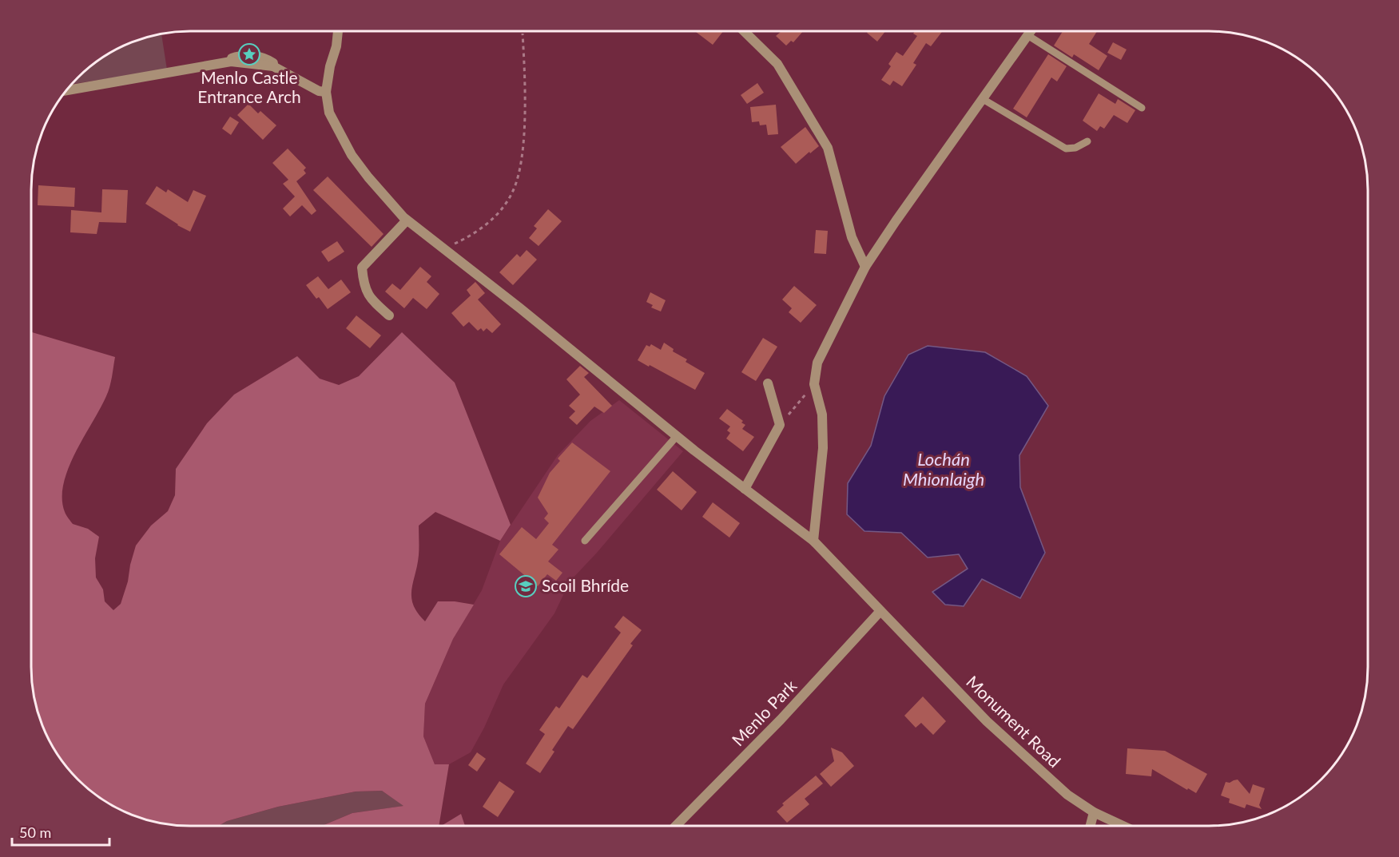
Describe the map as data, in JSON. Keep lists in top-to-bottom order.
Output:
{
  "streets": {
    "street": ["Menlo Park", "Monument Road"]
  },
  "crossings": [
    ["Menlo Park", "Monument Road"]
  ],
  "water": ["Lochán Mhionlaigh"],
  "places": {
    "place": ["Menlo Castle Entrance Arch"],
    "school or university": ["Scoil Bhríde"]
  },
  "scale_bar": "50 m"
}
